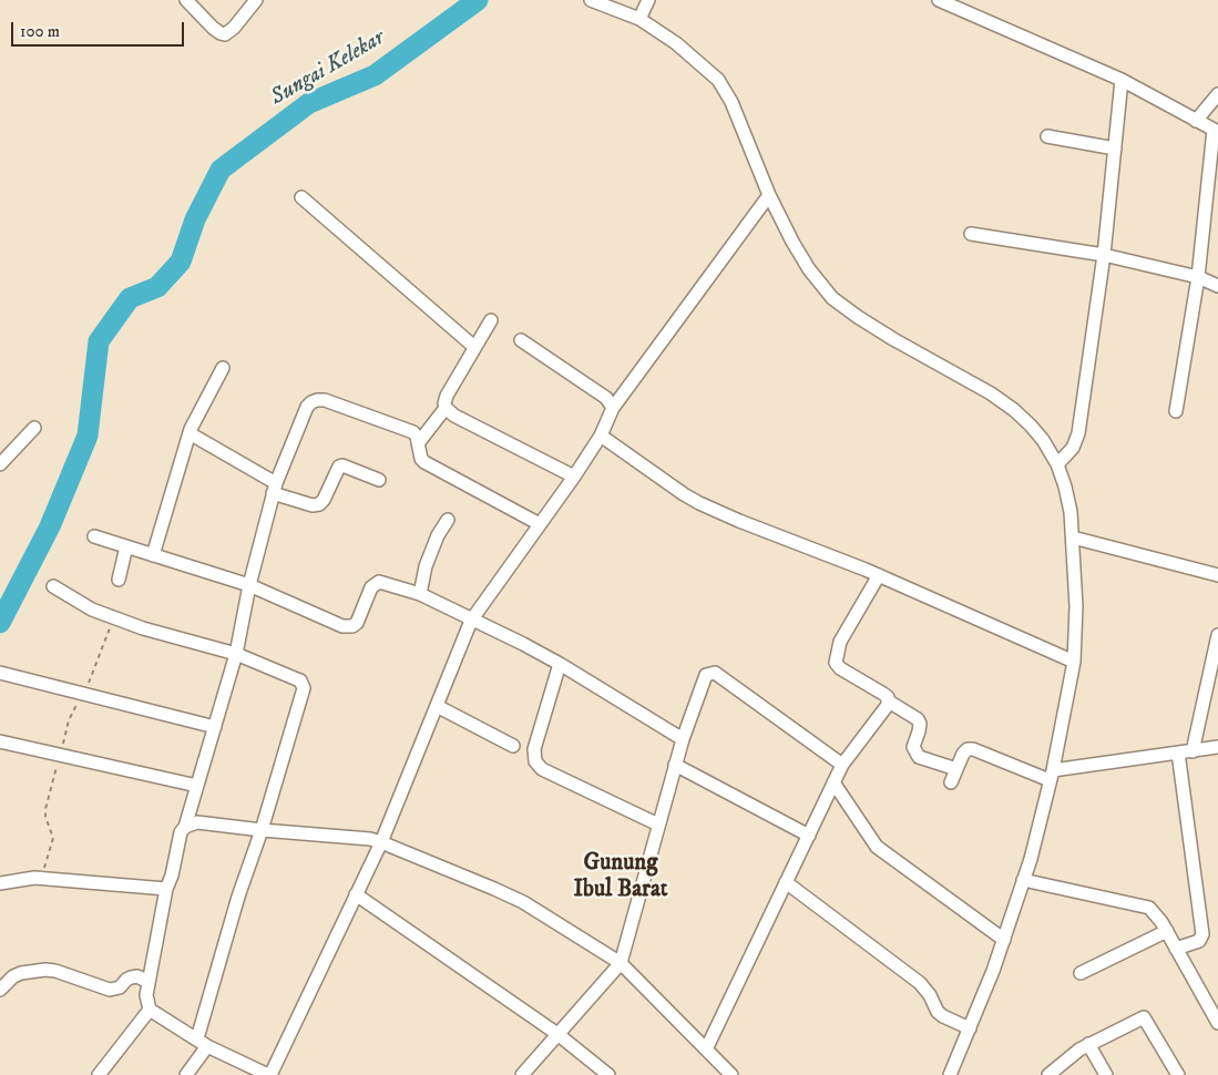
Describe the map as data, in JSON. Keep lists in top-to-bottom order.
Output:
{
  "districts": ["Gunung Ibul Barat"],
  "water": ["Sungai Kelekar"],
  "scale_bar": "100 m"
}
